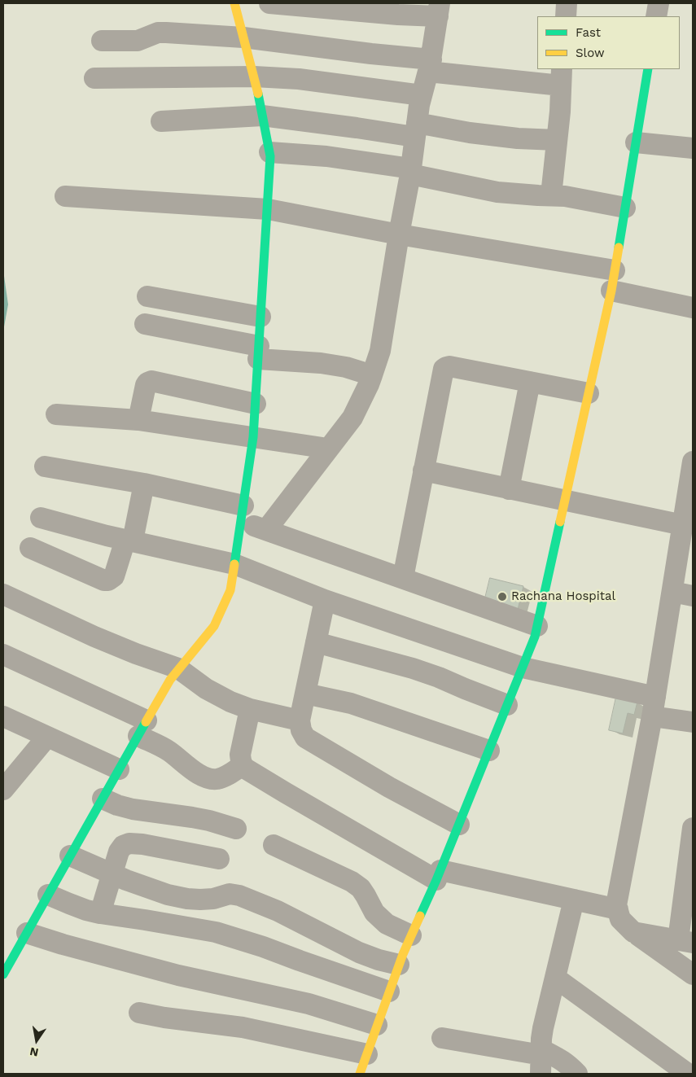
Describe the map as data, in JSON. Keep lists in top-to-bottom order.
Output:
{
  "places": ["Rachana Hospital"],
  "legend": ["Fast", "Slow"],
  "north": "bottom"
}
